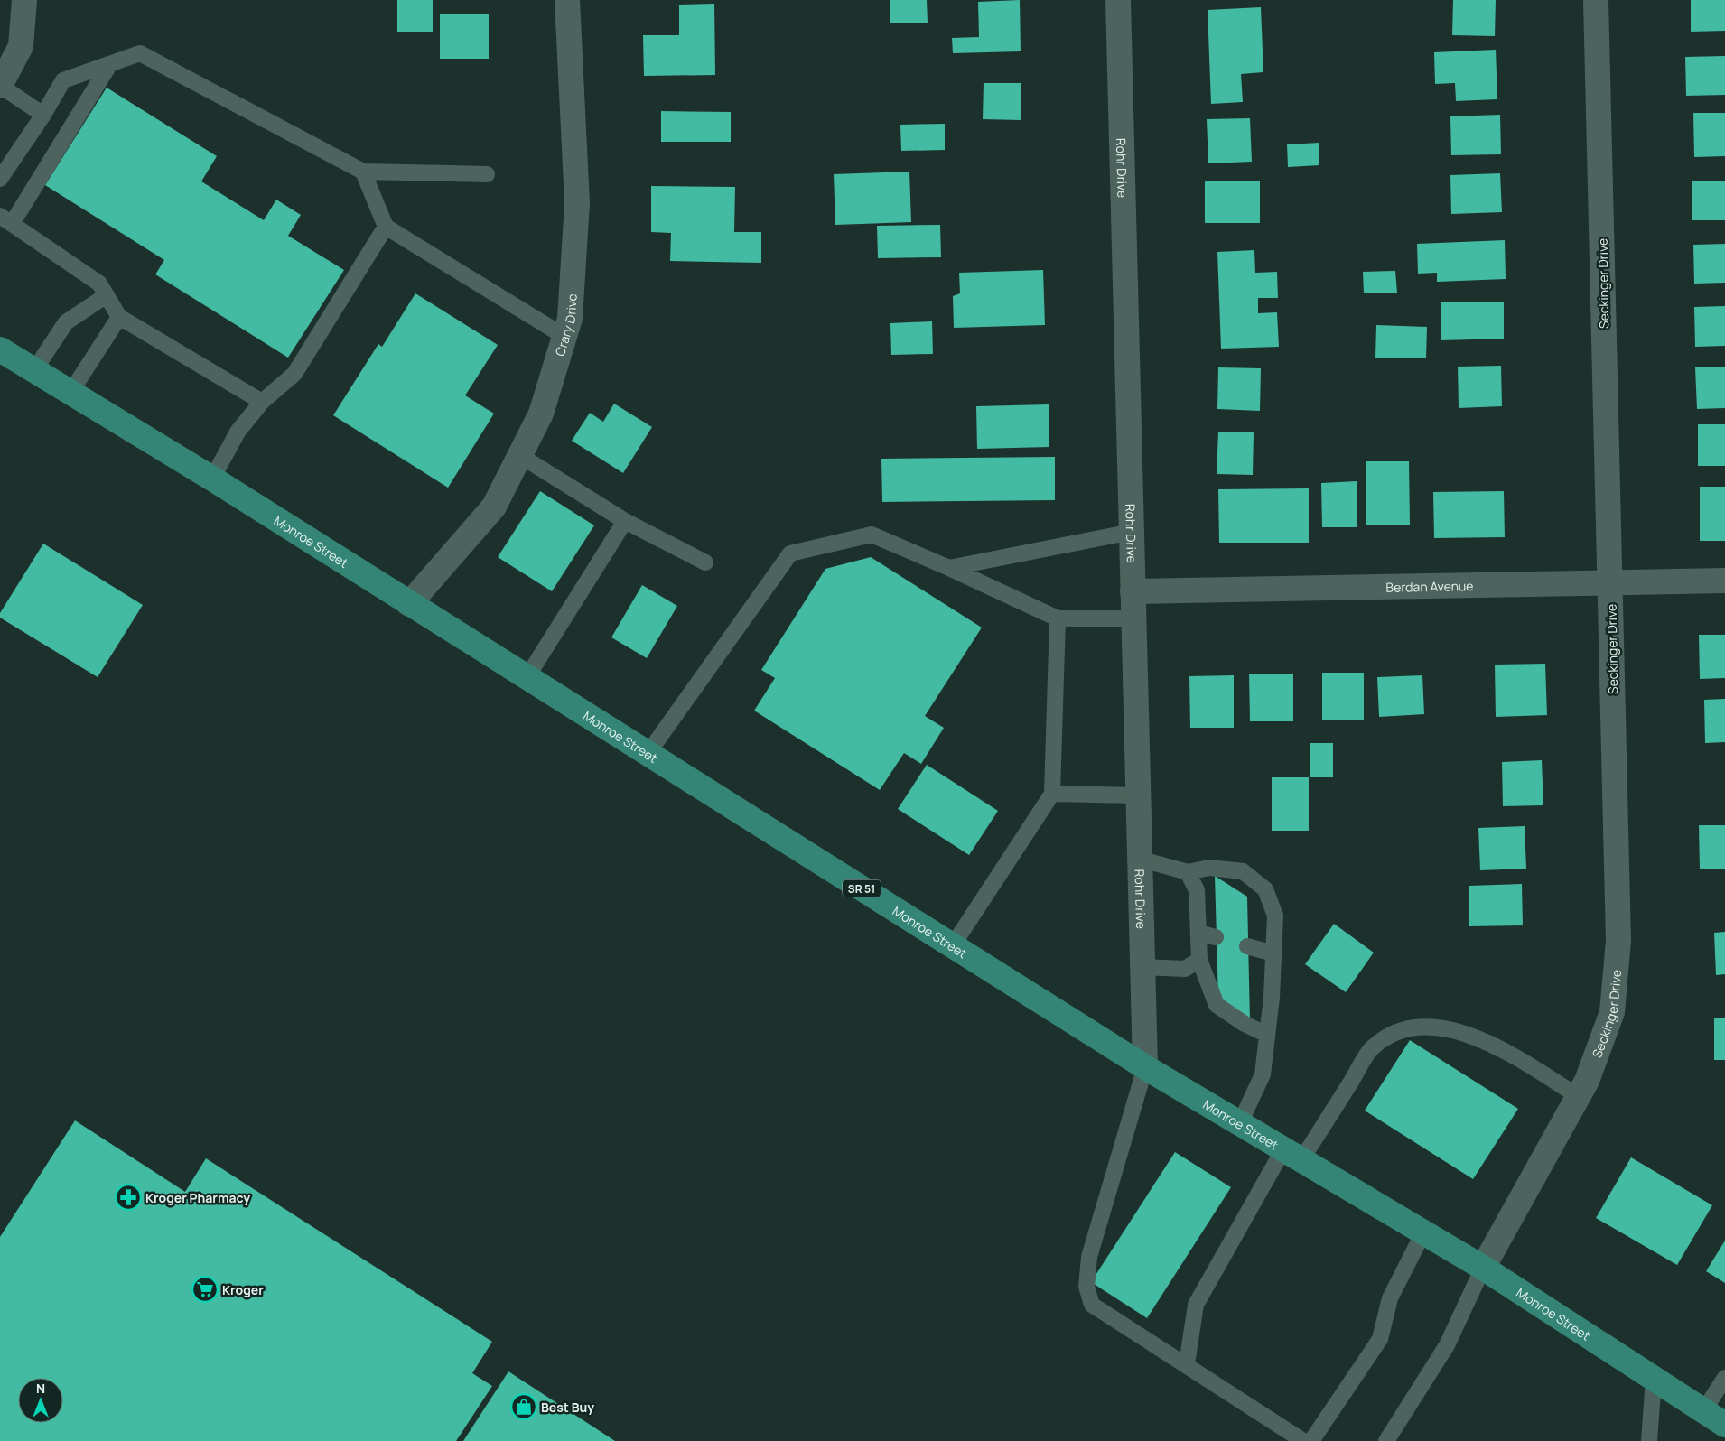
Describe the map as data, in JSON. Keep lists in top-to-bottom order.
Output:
{
  "streets": {
    "main road": ["Monroe Street", "SR 51"],
    "street": [
      "Rohr Drive",
      "Seckinger Drive",
      "Crary Drive",
      "Berdan Avenue"
    ]
  },
  "crossings": [
    ["Rohr Drive", "Monroe Street"],
    ["Rohr Drive", "Berdan Avenue"],
    ["Seckinger Drive", "Monroe Street"],
    ["Seckinger Drive", "Berdan Avenue"],
    ["Crary Drive", "Monroe Street"]
  ],
  "places": {
    "pharmacy": ["Kroger Pharmacy"],
    "supermarket": ["Kroger"],
    "shop": ["Best Buy"]
  },
  "north": "top"
}
